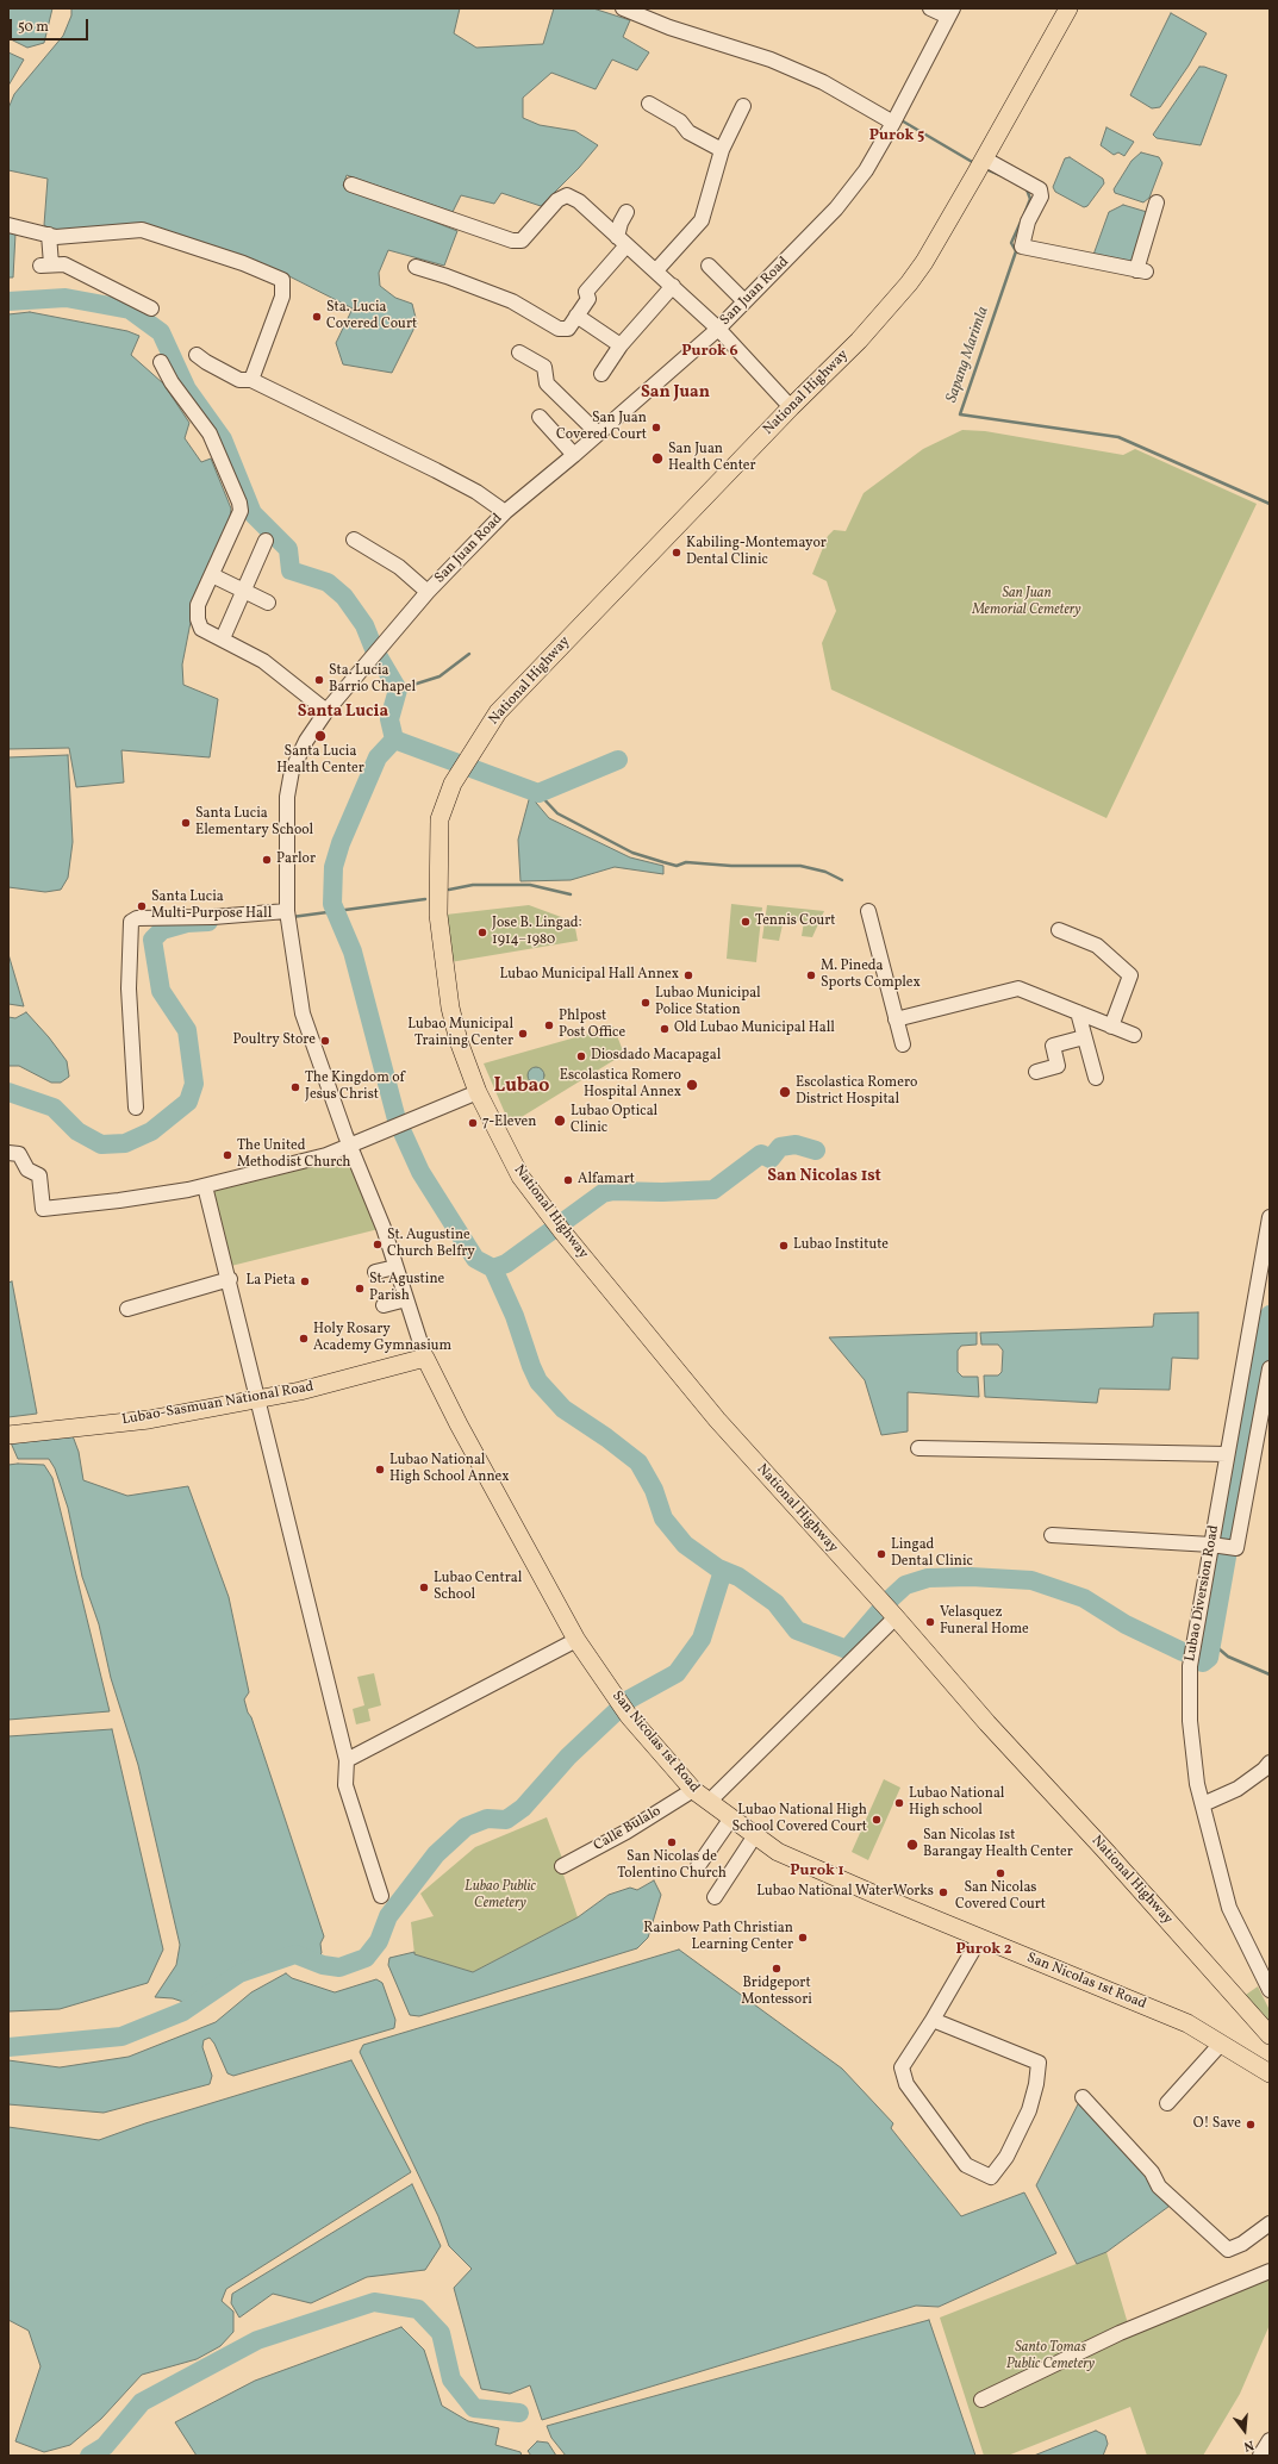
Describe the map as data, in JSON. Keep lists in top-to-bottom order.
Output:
{
  "streets": {
    "main road": ["National Highway", "Lubao-Sasmuan National Road", "San Nicolas 1st Road"],
    "street": ["San Juan Road", "Lubao Diversion Road", "Calle Bulalo"]
  },
  "crossings": [
    ["San Juan Road", "Lubao-Sasmuan National Road"],
    ["San Juan Road", "San Nicolas 1st Road"],
    ["Lubao-Sasmuan National Road", "San Nicolas 1st Road"],
    ["San Nicolas 1st Road", "Calle Bulalo"]
  ],
  "districts": [
    "Purok 5",
    "Purok 6",
    "San Juan",
    "Santa Lucia",
    "Lubao",
    "San Nicolas 1st",
    "Purok 1",
    "Purok 2"
  ],
  "water": ["Sapang Marimla"],
  "parks": ["San Juan Memorial Cemetery", "Lubao Public Cemetery", "Santo Tomas Public Cemetery"],
  "places": [
    "Sta. Lucia Covered Court",
    "San Juan Covered Court",
    "San Juan Health Center",
    "Kabiling-Montemayor Dental Clinic",
    "Sta. Lucia Barrio Chapel",
    "Santa Lucia Health Center",
    "Santa Lucia Elementary School",
    "Parlor",
    "Santa Lucia Multi-Purpose Hall",
    "Tennis Court",
    "Jose B. Lingad: 1914–1980",
    "Lubao Municipal Hall Annex",
    "M. Pineda Sports Complex",
    "Lubao Municipal Police Station",
    "Phlpost Post Office",
    "Old Lubao Municipal Hall",
    "Lubao Municipal Training Center",
    "Poultry Store",
    "Diosdado Macapagal",
    "Escolastica Romero Hospital Annex",
    "The Kingdom of Jesus Christ",
    "Escolastica Romero District Hospital",
    "Lubao Optical Clinic",
    "7-Eleven",
    "The United Methodist Church",
    "Alfamart",
    "St. Augustine Church Belfry",
    "Lubao Institute",
    "La Pieta",
    "St. Agustine Parish",
    "Holy Rosary Academy Gymnasium",
    "Lubao National High School Annex",
    "Lingad Dental Clinic",
    "Lubao Central School",
    "Velasquez Funeral Home",
    "Lubao National High school",
    "Lubao National High School Covered Court",
    "San Nicolas de Tolentino Church",
    "San Nicolas 1st Barangay Health Center",
    "San Nicolas Covered Court",
    "Lubao National WaterWorks",
    "Rainbow Path Christian Learning Center",
    "Bridgeport Montessori",
    "O! Save"
  ],
  "scale_bar": "50 m",
  "north": "bottom"
}
